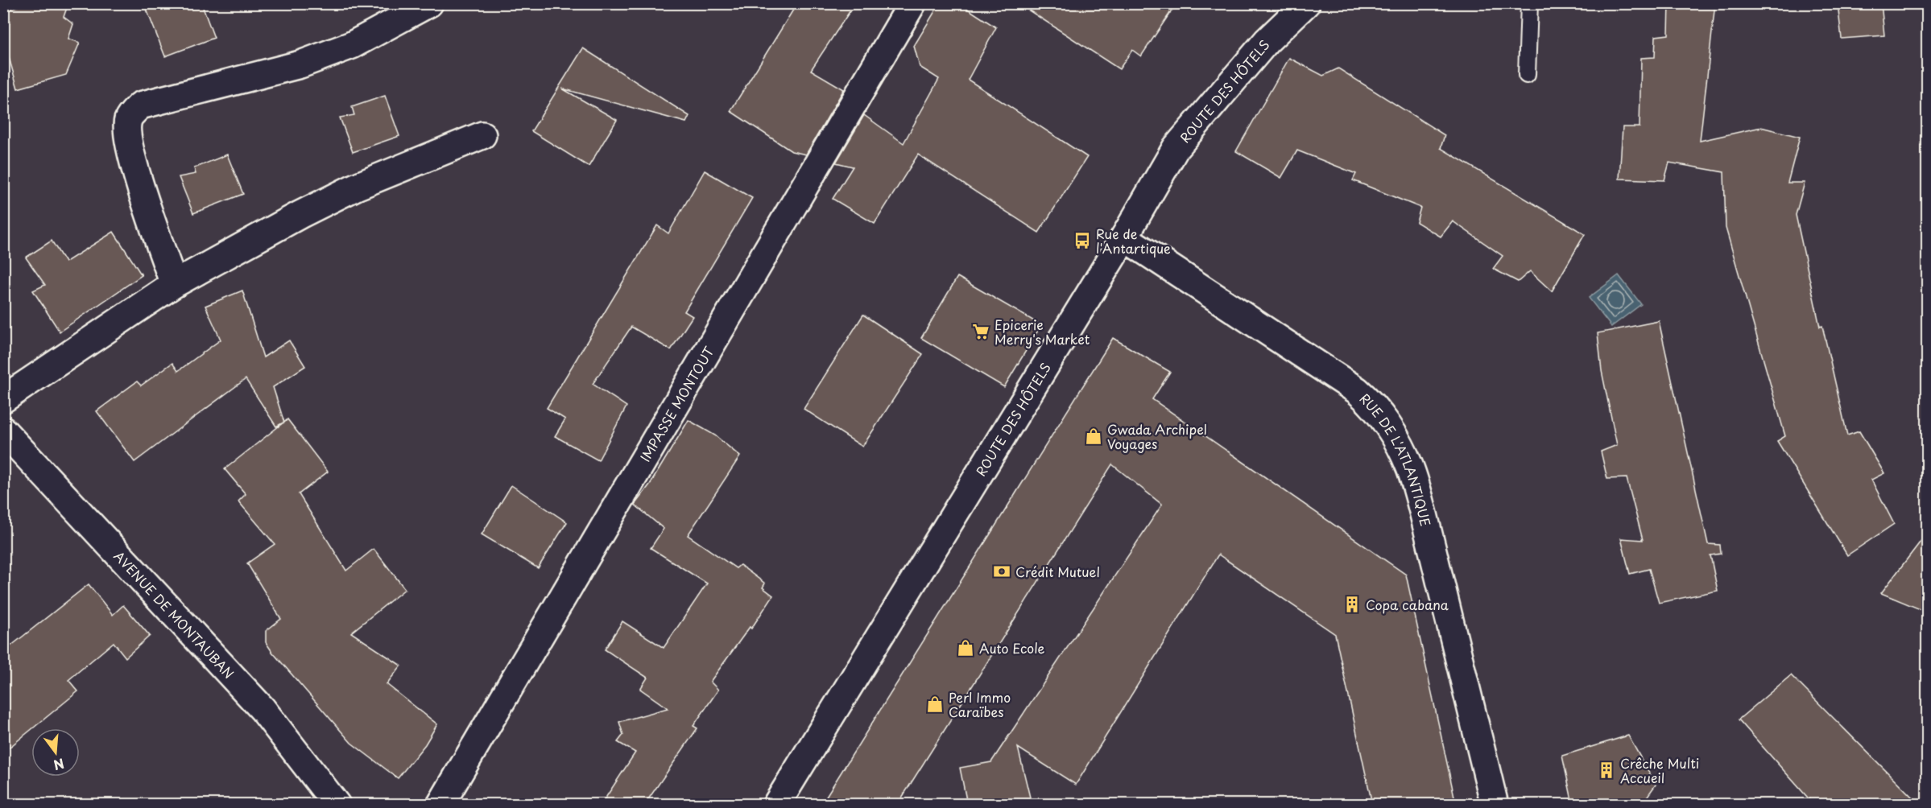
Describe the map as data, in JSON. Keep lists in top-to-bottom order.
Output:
{
  "streets": {
    "street": [
      "ROUTE DES HÔTELS",
      "IMPASSE MONTOUT",
      "RUE DE L'ATLANTIQUE",
      "AVENUE DE MONTAUBAN"
    ]
  },
  "crossings": [
    ["ROUTE DES HÔTELS", "RUE DE L'ATLANTIQUE"]
  ],
  "places": {
    "bus stop": ["Rue de l'Antartique"],
    "supermarket": ["Epicerie Merry's Market"],
    "shop": ["Gwada Archipel Voyages", "Auto Ecole", "Perl Immo Caraïbes"],
    "bank": ["Crédit Mutuel"],
    "building": ["Copa cabana", "Crêche Multi Accueil"]
  },
  "north": "bottom"
}
